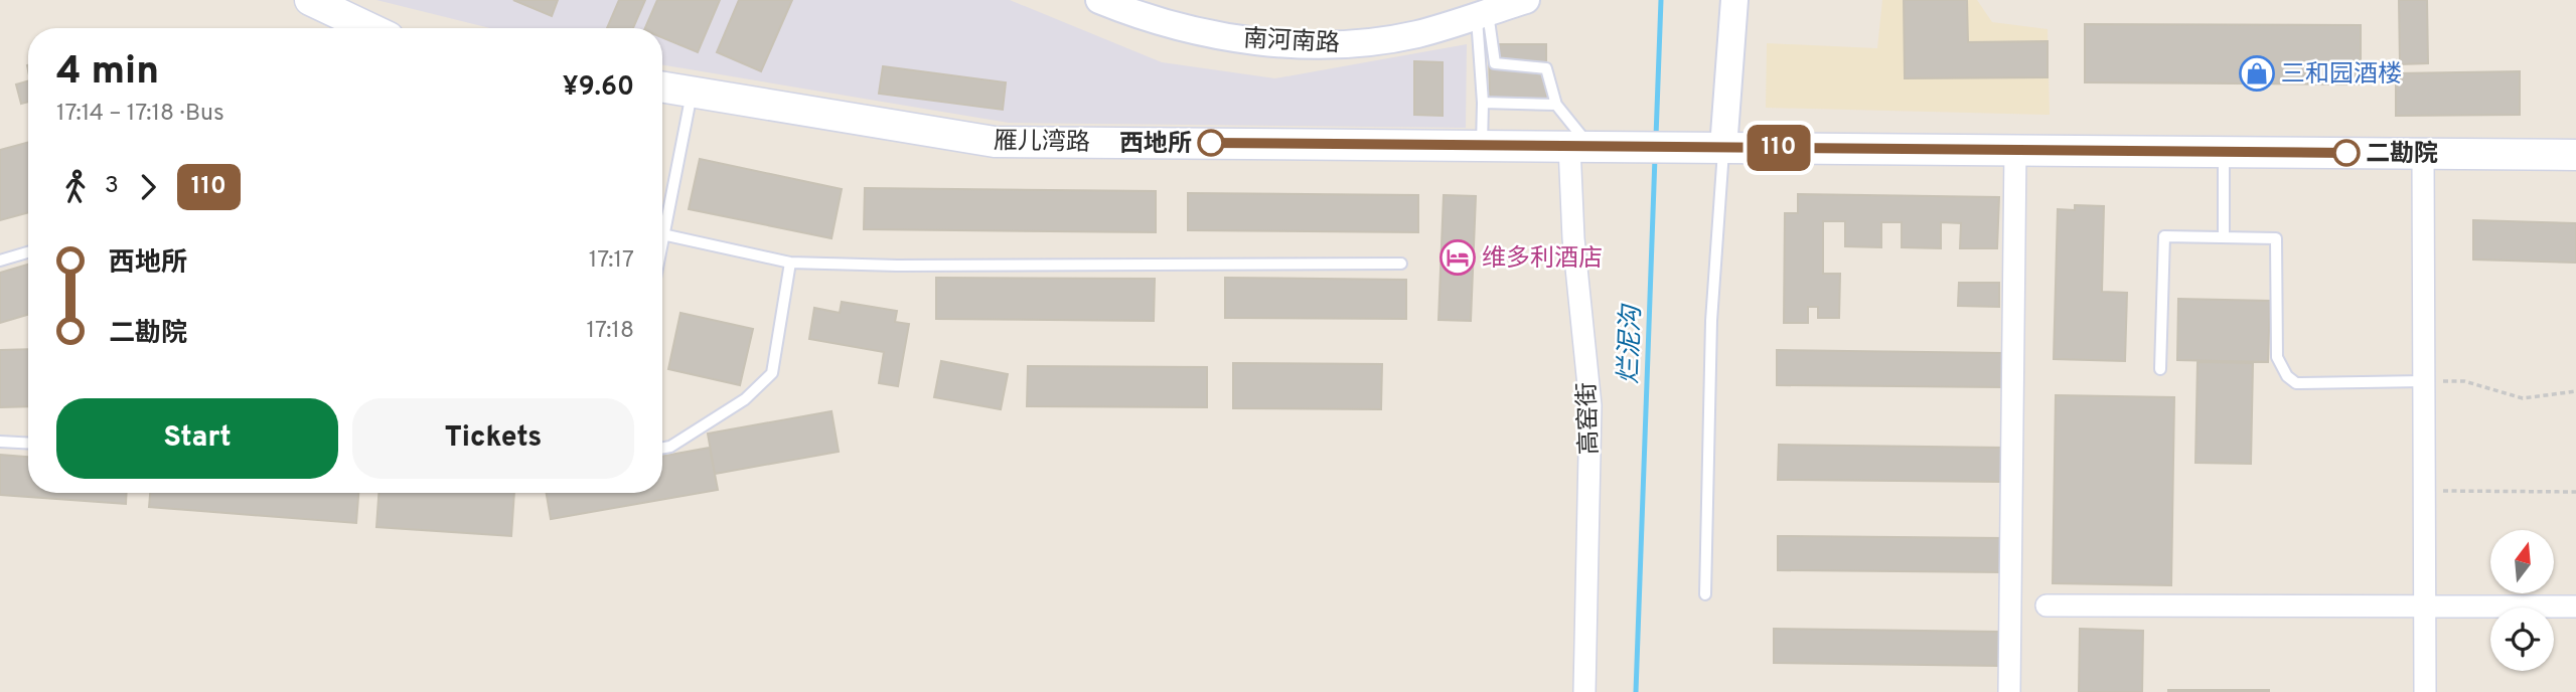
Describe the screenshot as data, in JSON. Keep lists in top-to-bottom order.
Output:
{
  "streets": {
    "main road": ["雁儿湾路"],
    "street": ["南河南路", "高窑街"]
  },
  "crossings": [
    ["雁儿湾路", "高窑街"]
  ],
  "water": ["烂泥沟"],
  "places": {
    "shop": ["三和园酒楼"],
    "other": ["西地所", "二勘院"],
    "hotel": ["维多利酒店"]
  },
  "lines": ["bus line 110"],
  "north": "top",
  "page": {
    "on_map": "110",
    "heading": ["4 min", "17:14 – 17:18 · Bus", "¥9.60"],
    "legs": ["3", "110"],
    "list": [
      {
        "name": "西地所",
        "value": "17:17"
      },
      {
        "name": "二勘院",
        "value": "17:18"
      }
    ],
    "buttons": ["Start", "Tickets"]
  }
}
